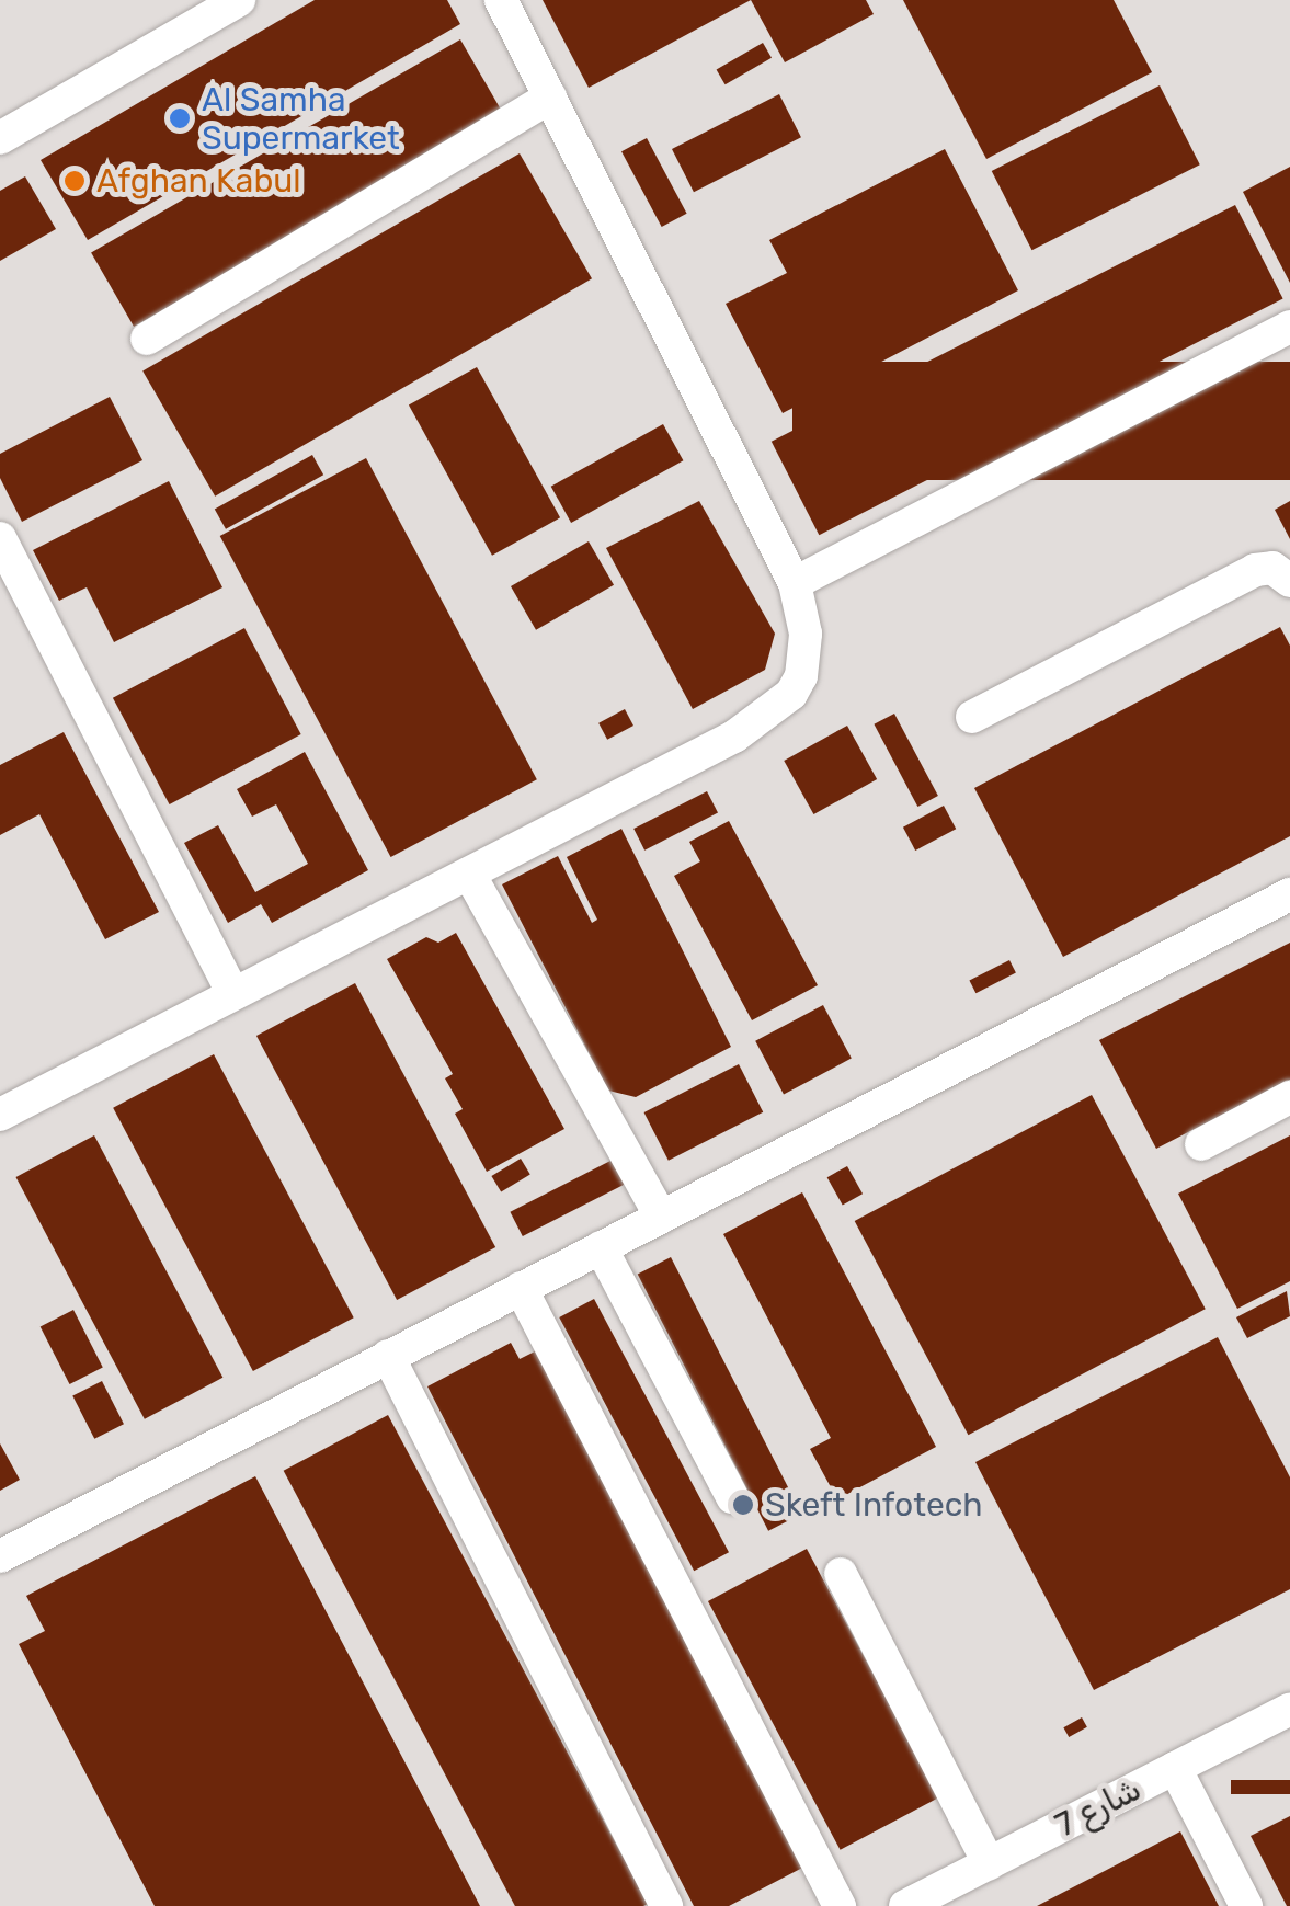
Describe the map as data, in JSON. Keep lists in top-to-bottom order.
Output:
{
  "streets": {
    "street": ["شارع 7"]
  },
  "places": ["Al Samha Supermarket", "Afghan Kabul", "Skeft Infotech"]
}
